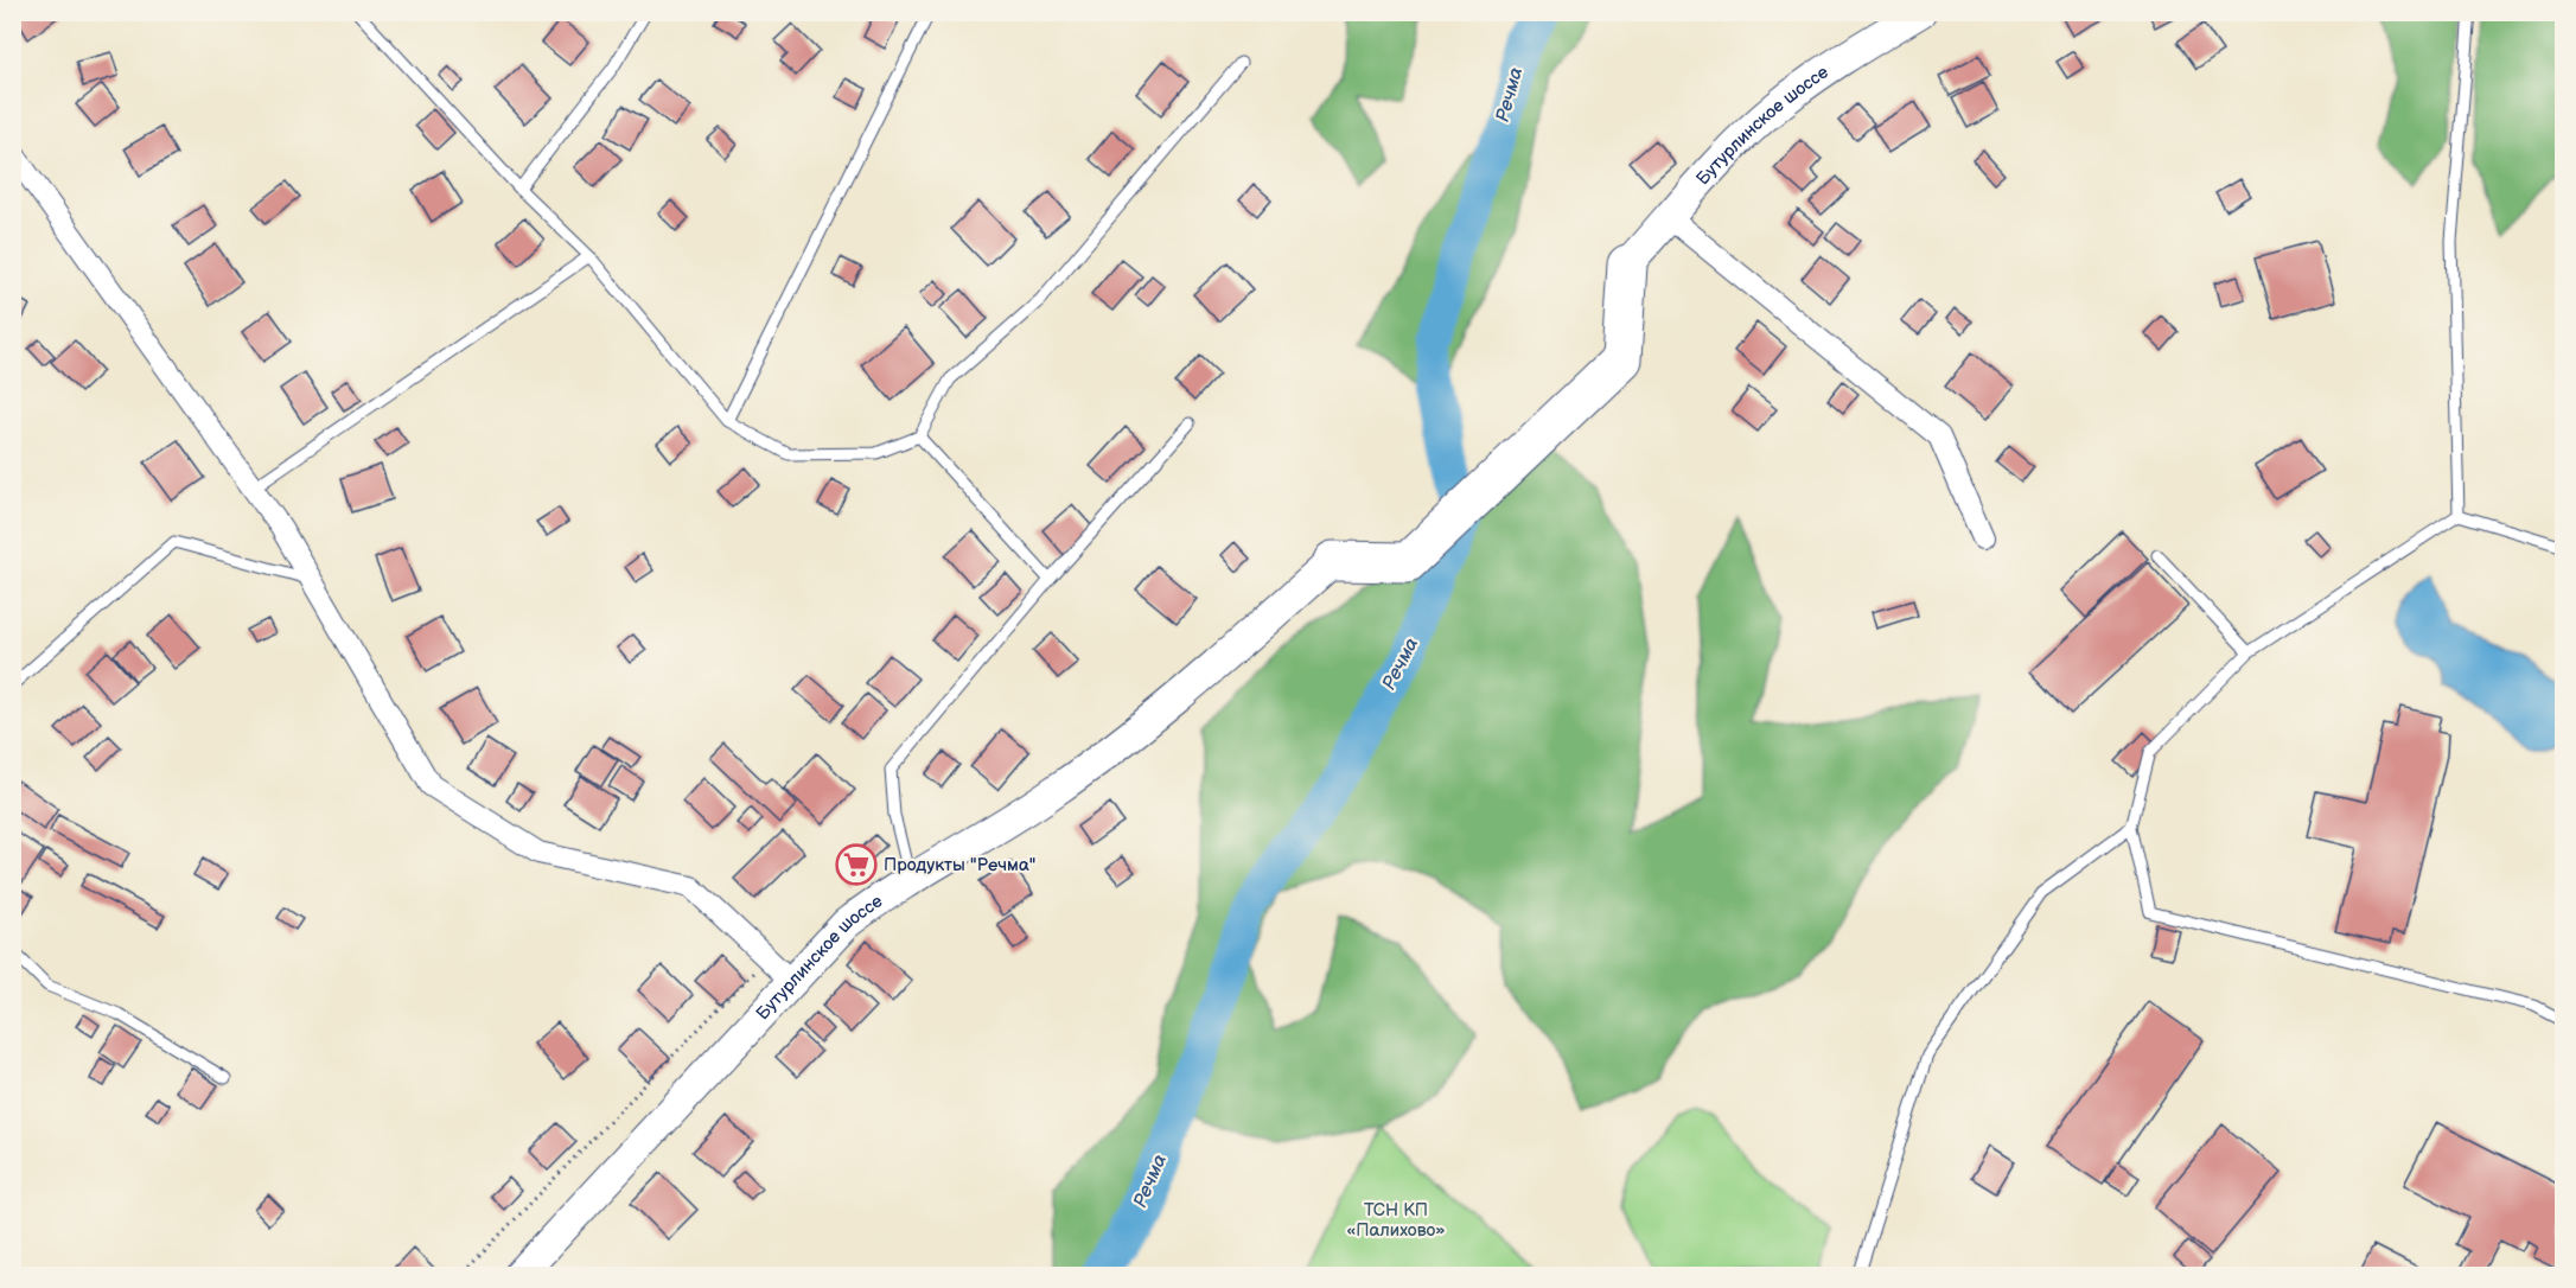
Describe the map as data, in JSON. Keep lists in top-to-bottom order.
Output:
{
  "streets": {
    "main road": ["Бутурлинское шоссе"]
  },
  "water": ["Речма"],
  "parks": ["ТСН КП «Палихово»"],
  "places": {
    "supermarket": ["Продукты \"Речма\""]
  }
}
